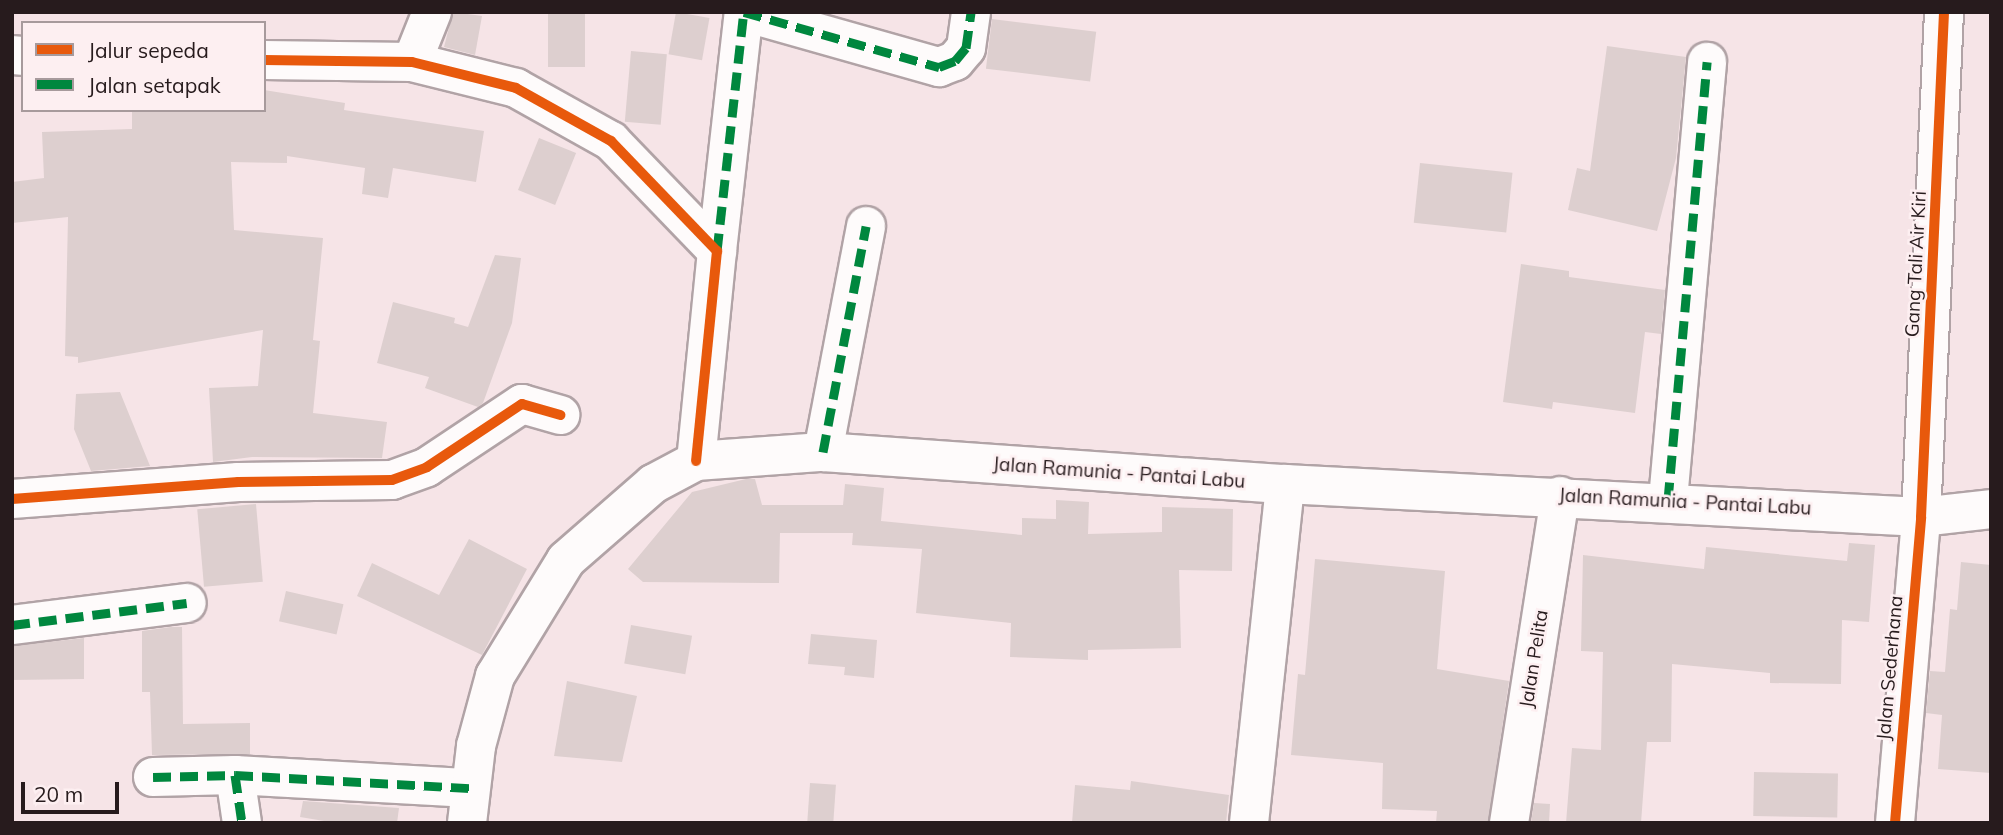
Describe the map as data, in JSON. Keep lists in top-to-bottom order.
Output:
{
  "streets": {
    "street": [
      "Gang Tali Air Kiri",
      "Jalan Ramunia - Pantai Labu",
      "Jalan Pelita",
      "Jalan Sederhana"
    ]
  },
  "crossings": [
    ["Gang Tali Air Kiri", "Jalan Ramunia - Pantai Labu"],
    ["Gang Tali Air Kiri", "Jalan Sederhana"],
    ["Jalan Ramunia - Pantai Labu", "Jalan Pelita"],
    ["Jalan Ramunia - Pantai Labu", "Jalan Sederhana"]
  ],
  "legend": ["Jalur sepeda", "Jalan setapak"],
  "scale_bar": "20 m"
}
